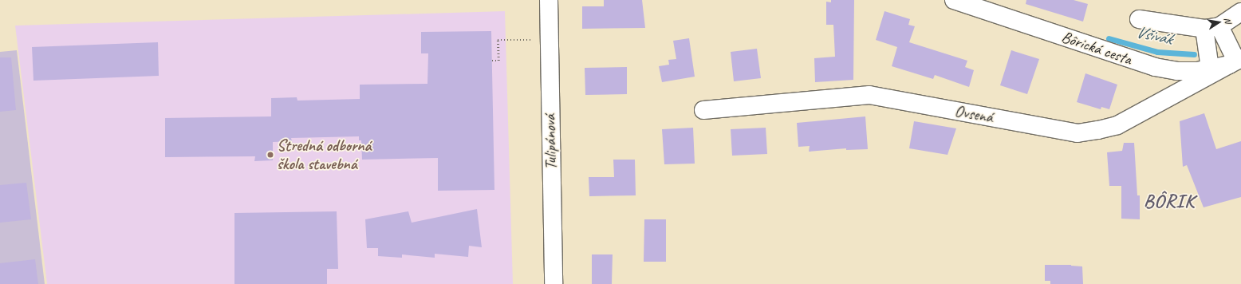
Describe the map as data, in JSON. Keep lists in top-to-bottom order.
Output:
{
  "streets": {
    "street": ["Bôrická cesta", "Ovsená", "Tulipánová"]
  },
  "crossings": [
    ["Bôrická cesta", "Ovsená"]
  ],
  "districts": ["BÔRIK"],
  "water": ["Všivák"],
  "places": ["Stredná odborná škola stavebná"],
  "north": "right"
}
